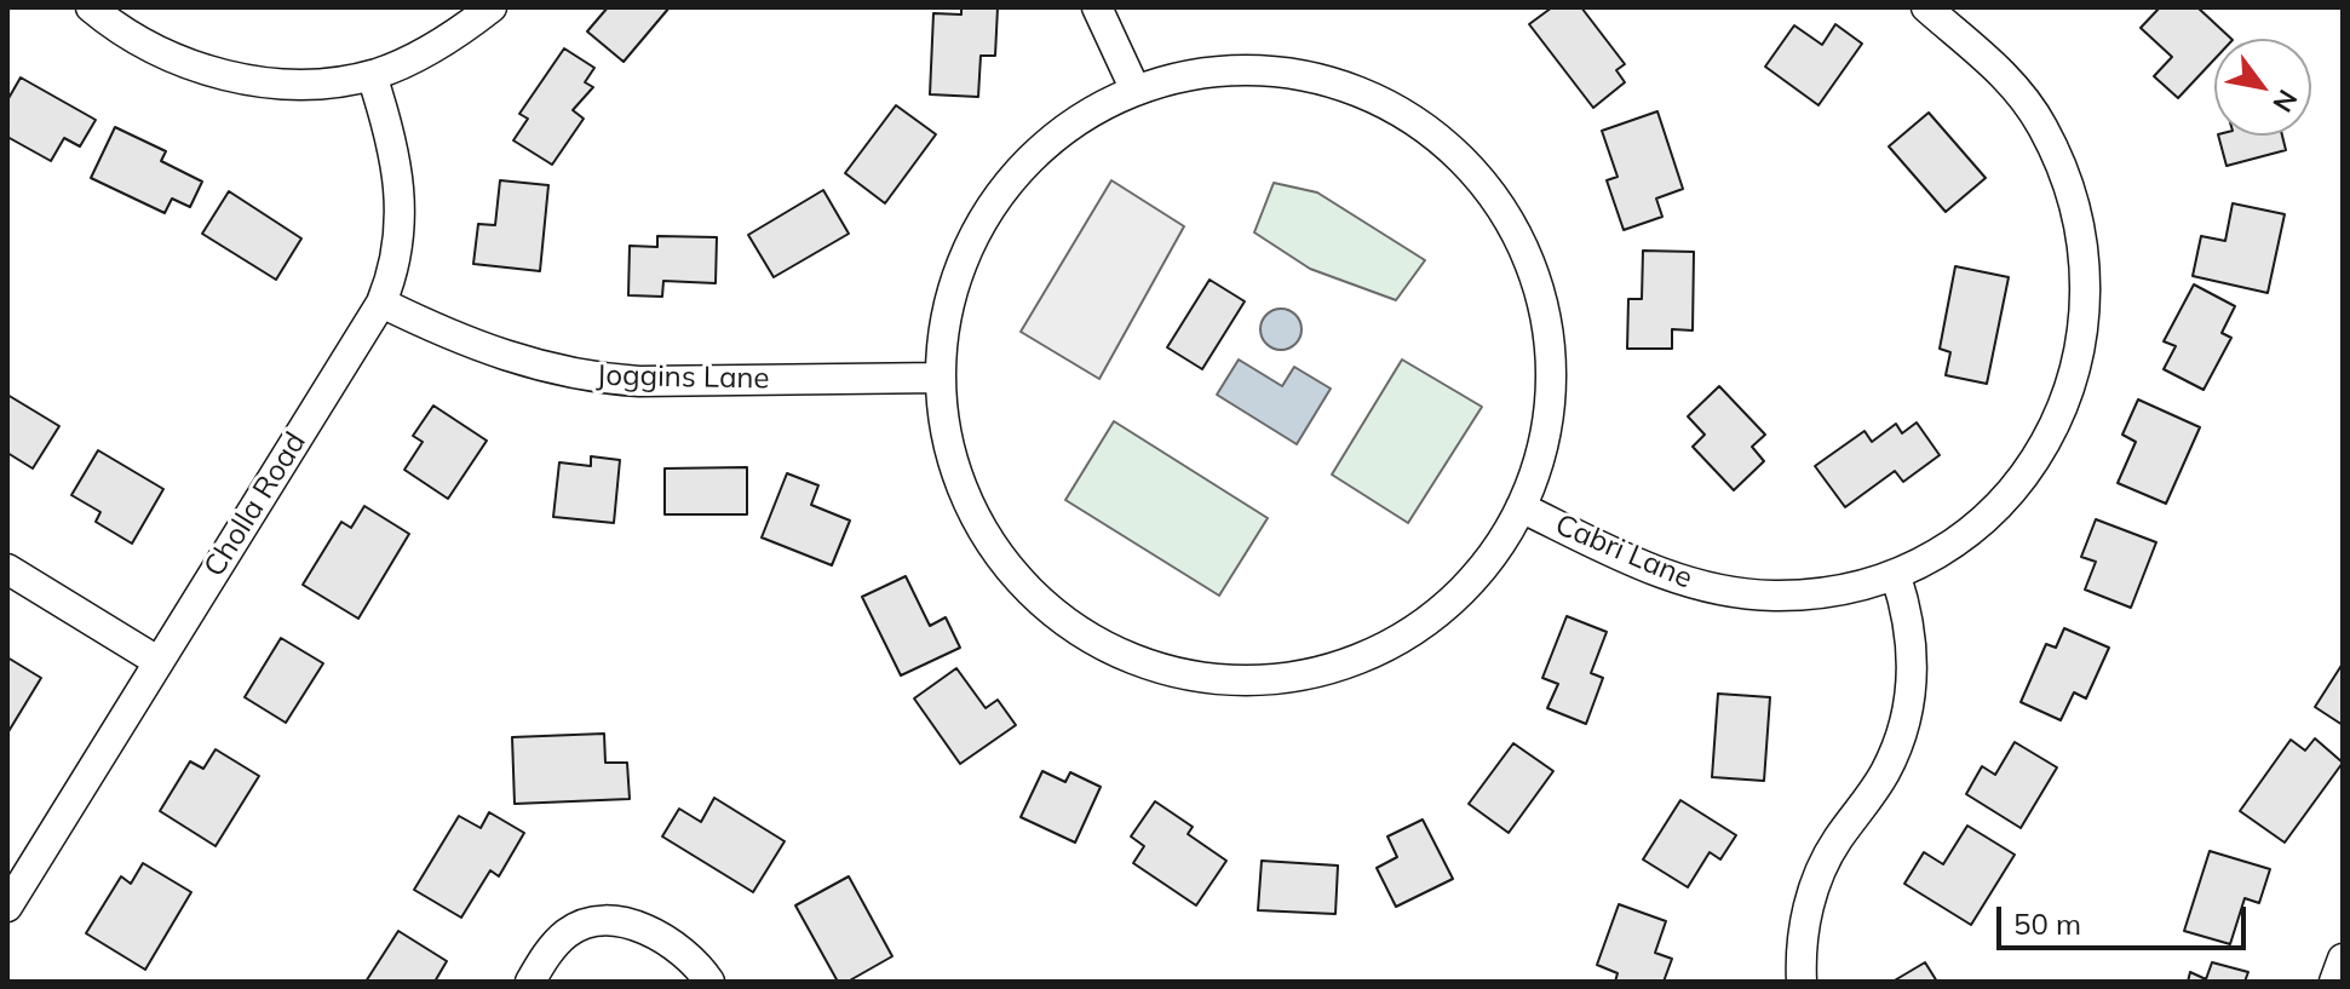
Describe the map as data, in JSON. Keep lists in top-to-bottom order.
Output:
{
  "streets": {
    "street": ["Joggins Lane", "Cholla Road", "Cabri Lane"]
  },
  "crossings": [
    ["Joggins Lane", "Cholla Road"]
  ],
  "scale_bar": "50 m",
  "north": "bottom right"
}
